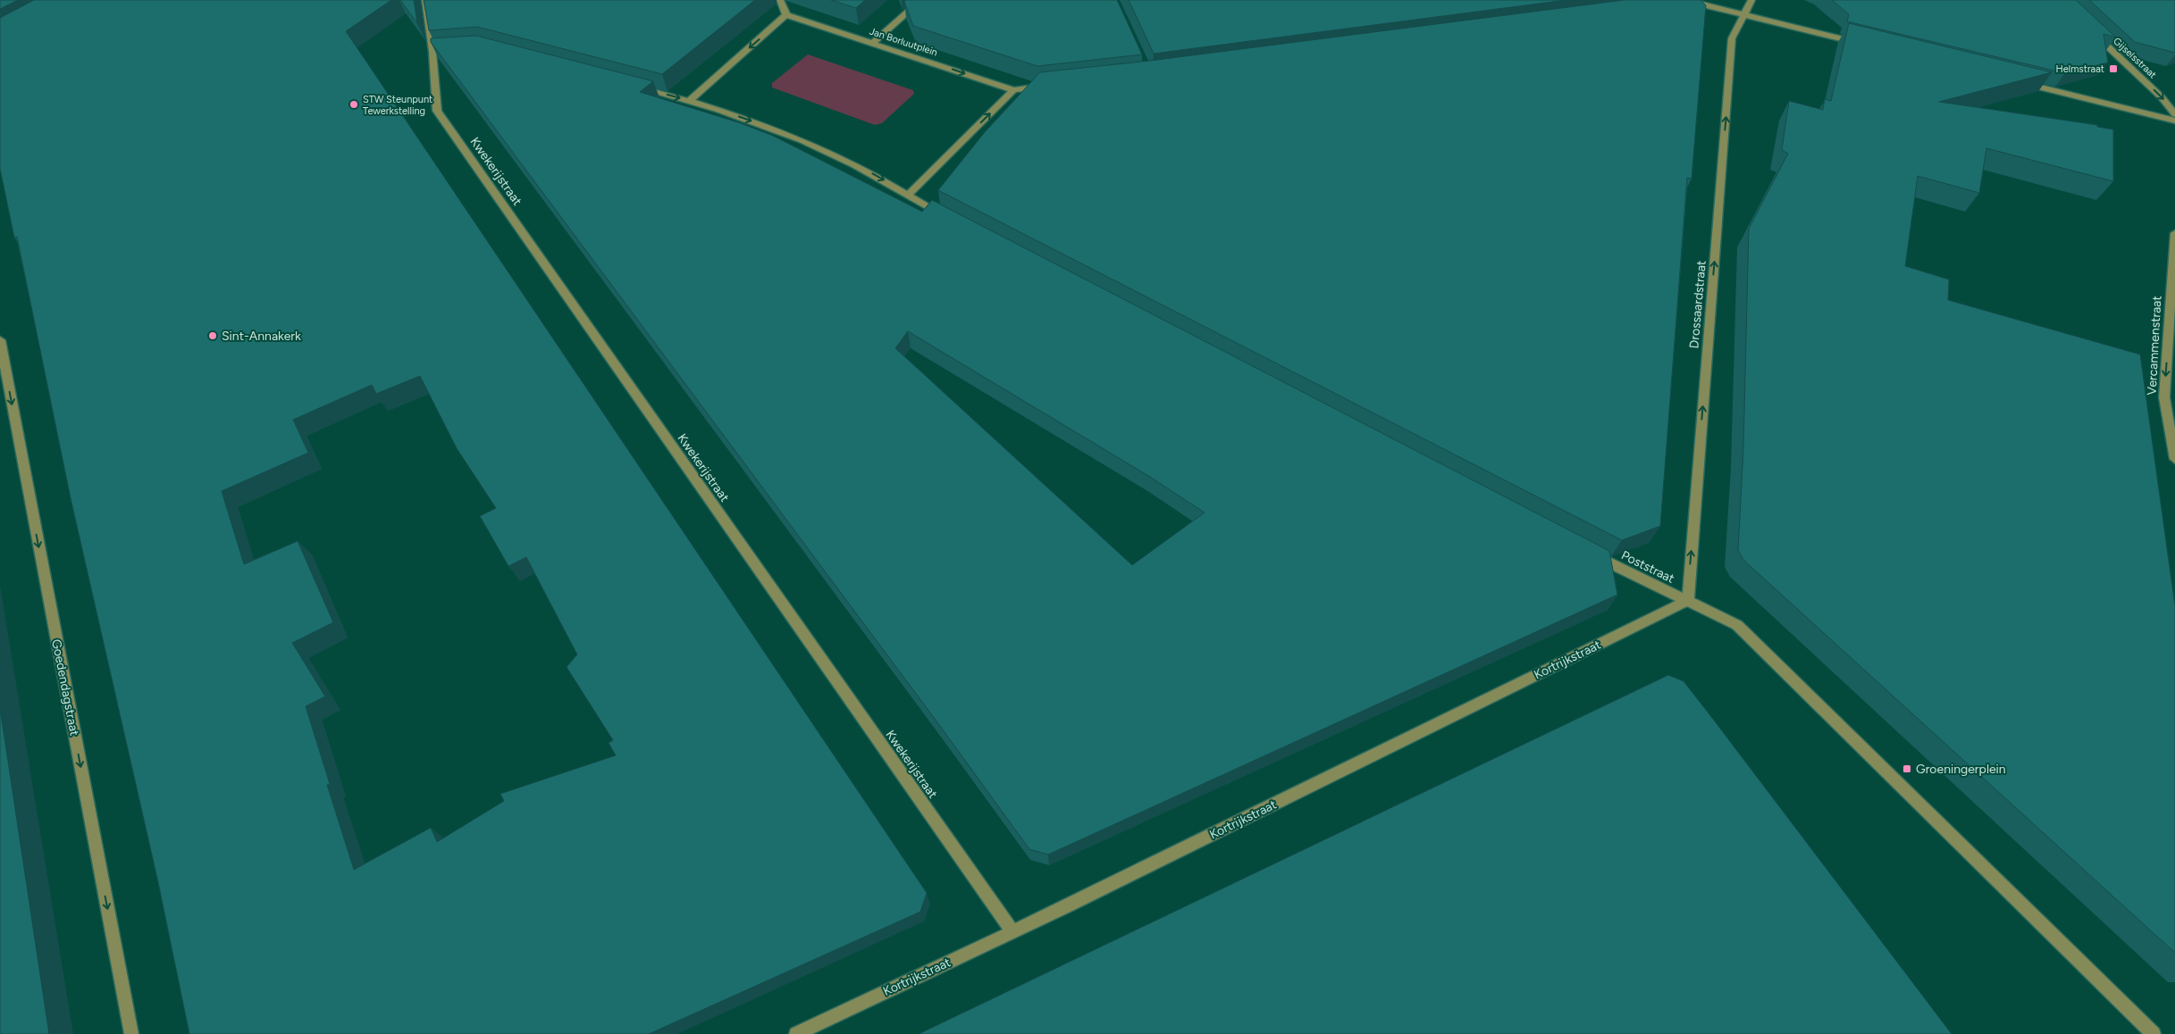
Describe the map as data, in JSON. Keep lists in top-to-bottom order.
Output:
{
  "streets": {
    "street": [
      "Jan Borluutplein",
      "Gijselsstraat",
      "Kwekerijstraat",
      "Drossaardstraat",
      "Vercammenstraat",
      "Poststraat",
      "Kortrijkstraat",
      "Goedendagstraat"
    ]
  },
  "crossings": [
    ["Kwekerijstraat", "Kortrijkstraat"],
    ["Drossaardstraat", "Poststraat"],
    ["Drossaardstraat", "Kortrijkstraat"],
    ["Poststraat", "Kortrijkstraat"]
  ],
  "one_way": [
    "Jan Borluutplein",
    "Gijselsstraat",
    "Drossaardstraat",
    "Vercammenstraat",
    "Goedendagstraat"
  ],
  "places": {
    "transit": ["Helmstraat", "Groeningerplein"],
    "other": ["STW Steunpunt Tewerkstelling", "Sint-Annakerk"]
  }
}
